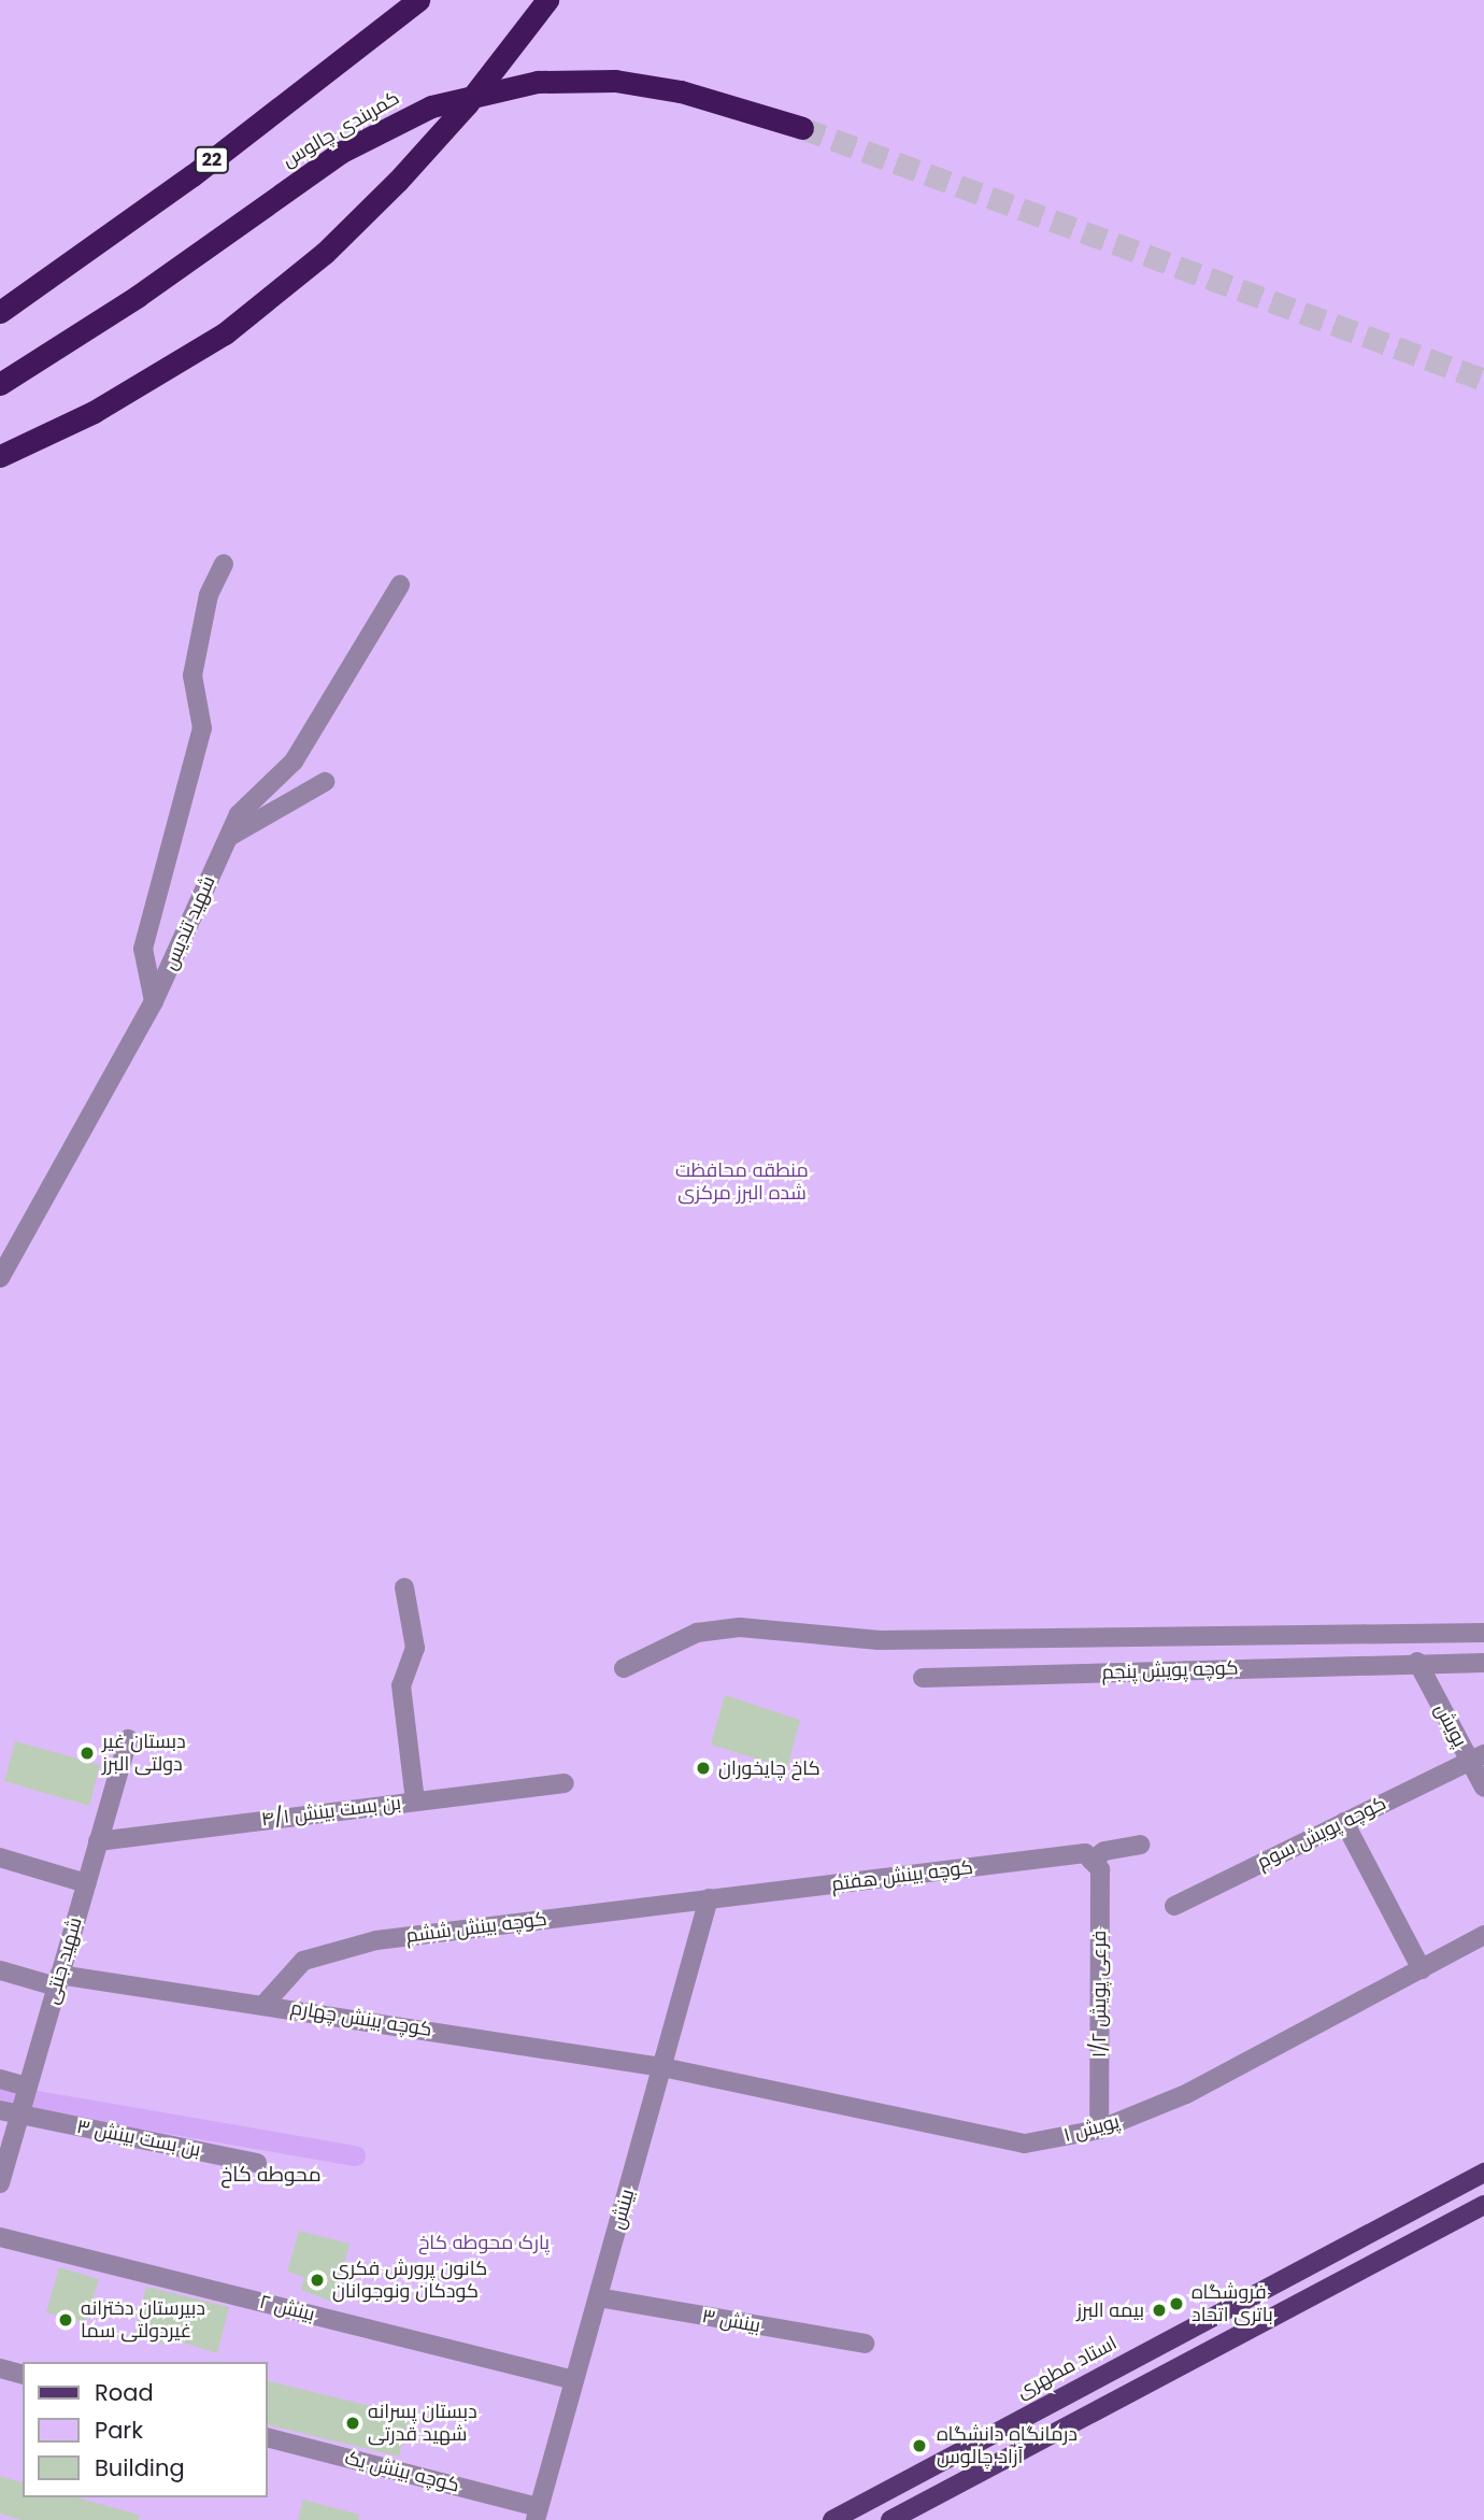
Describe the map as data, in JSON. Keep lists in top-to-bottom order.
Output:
{
  "streets": {
    "highway": ["کمربندی چالوس", "22"],
    "main road": ["استاد مطهری"],
    "street": [
      "شهید تندیس",
      "کوچه پویش پنجم",
      "پویش",
      "بن بست بینش ۴/۱",
      "کوچه پویش سوم",
      "کوچه بینش هفتم",
      "کوچه بینش ششم",
      "شهید جنتی",
      "فرعی پویش ۱/۲",
      "کوچه بینش چهارم",
      "پویش ۱",
      "بن بست بینش ۳",
      "بینش",
      "بینش ۲",
      "بینش ۳",
      "کوچه بینش یک"
    ]
  },
  "crossings": [
    ["کوچه پویش پنجم", "پویش"],
    ["پویش", "کوچه پویش سوم"],
    ["بن بست بینش ۴/۱", "شهید جنتی"],
    ["کوچه بینش هفتم", "کوچه بینش ششم"],
    ["کوچه بینش هفتم", "فرعی پویش ۱/۲"],
    ["کوچه بینش هفتم", "بینش"],
    ["کوچه بینش ششم", "کوچه بینش چهارم"],
    ["کوچه بینش ششم", "بینش"],
    ["شهید جنتی", "کوچه بینش چهارم"],
    ["شهید جنتی", "بن بست بینش ۳"],
    ["فرعی پویش ۱/۲", "پویش ۱"],
    ["کوچه بینش چهارم", "پویش ۱"],
    ["کوچه بینش چهارم", "بینش"],
    ["پویش ۱", "بینش"],
    ["بینش", "بینش ۲"],
    ["بینش", "بینش ۳"],
    ["بینش", "کوچه بینش یک"]
  ],
  "districts": ["محوطه کاخ"],
  "parks": ["منطقه محافظت شده البرز مرکزی", "پارک محوطه کاخ"],
  "places": [
    "دبستان غیر دولتی البرز",
    "کاخ چایخوران",
    "کانون پرورش فکری کودکان ونوجوانان",
    "فروشگاه باتری اتحاد",
    "بیمه البرز",
    "دبیرستان دخترانه غیردولتی سما",
    "دبستان پسرانه شهید قدرتی",
    "درمانگاه دانشگاه آزاد چالوس"
  ],
  "legend": ["Road", "Park", "Building"]
}
